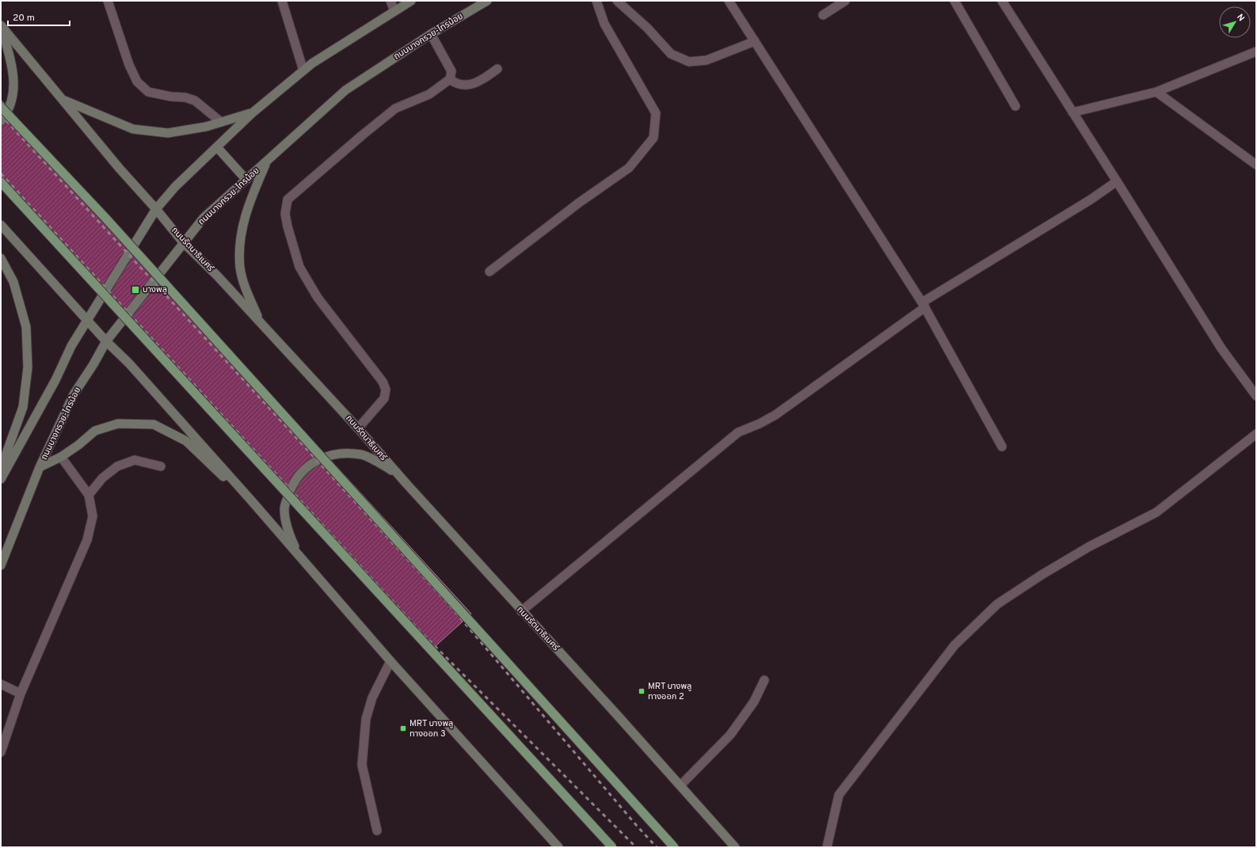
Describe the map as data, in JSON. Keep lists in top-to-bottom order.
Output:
{
  "streets": {
    "main road": ["ถนนบางกรวย-ไทรน้อย", "ถนนรัตนาธิเบศร์"]
  },
  "crossings": [
    ["ถนนบางกรวย-ไทรน้อย", "ถนนรัตนาธิเบศร์"]
  ],
  "places": {
    "transit": ["บางพลู", "MRT บางพลู ทางออก 2", "MRT บางพลู ทางออก 3"]
  },
  "scale_bar": "20 m",
  "north": "top right"
}
